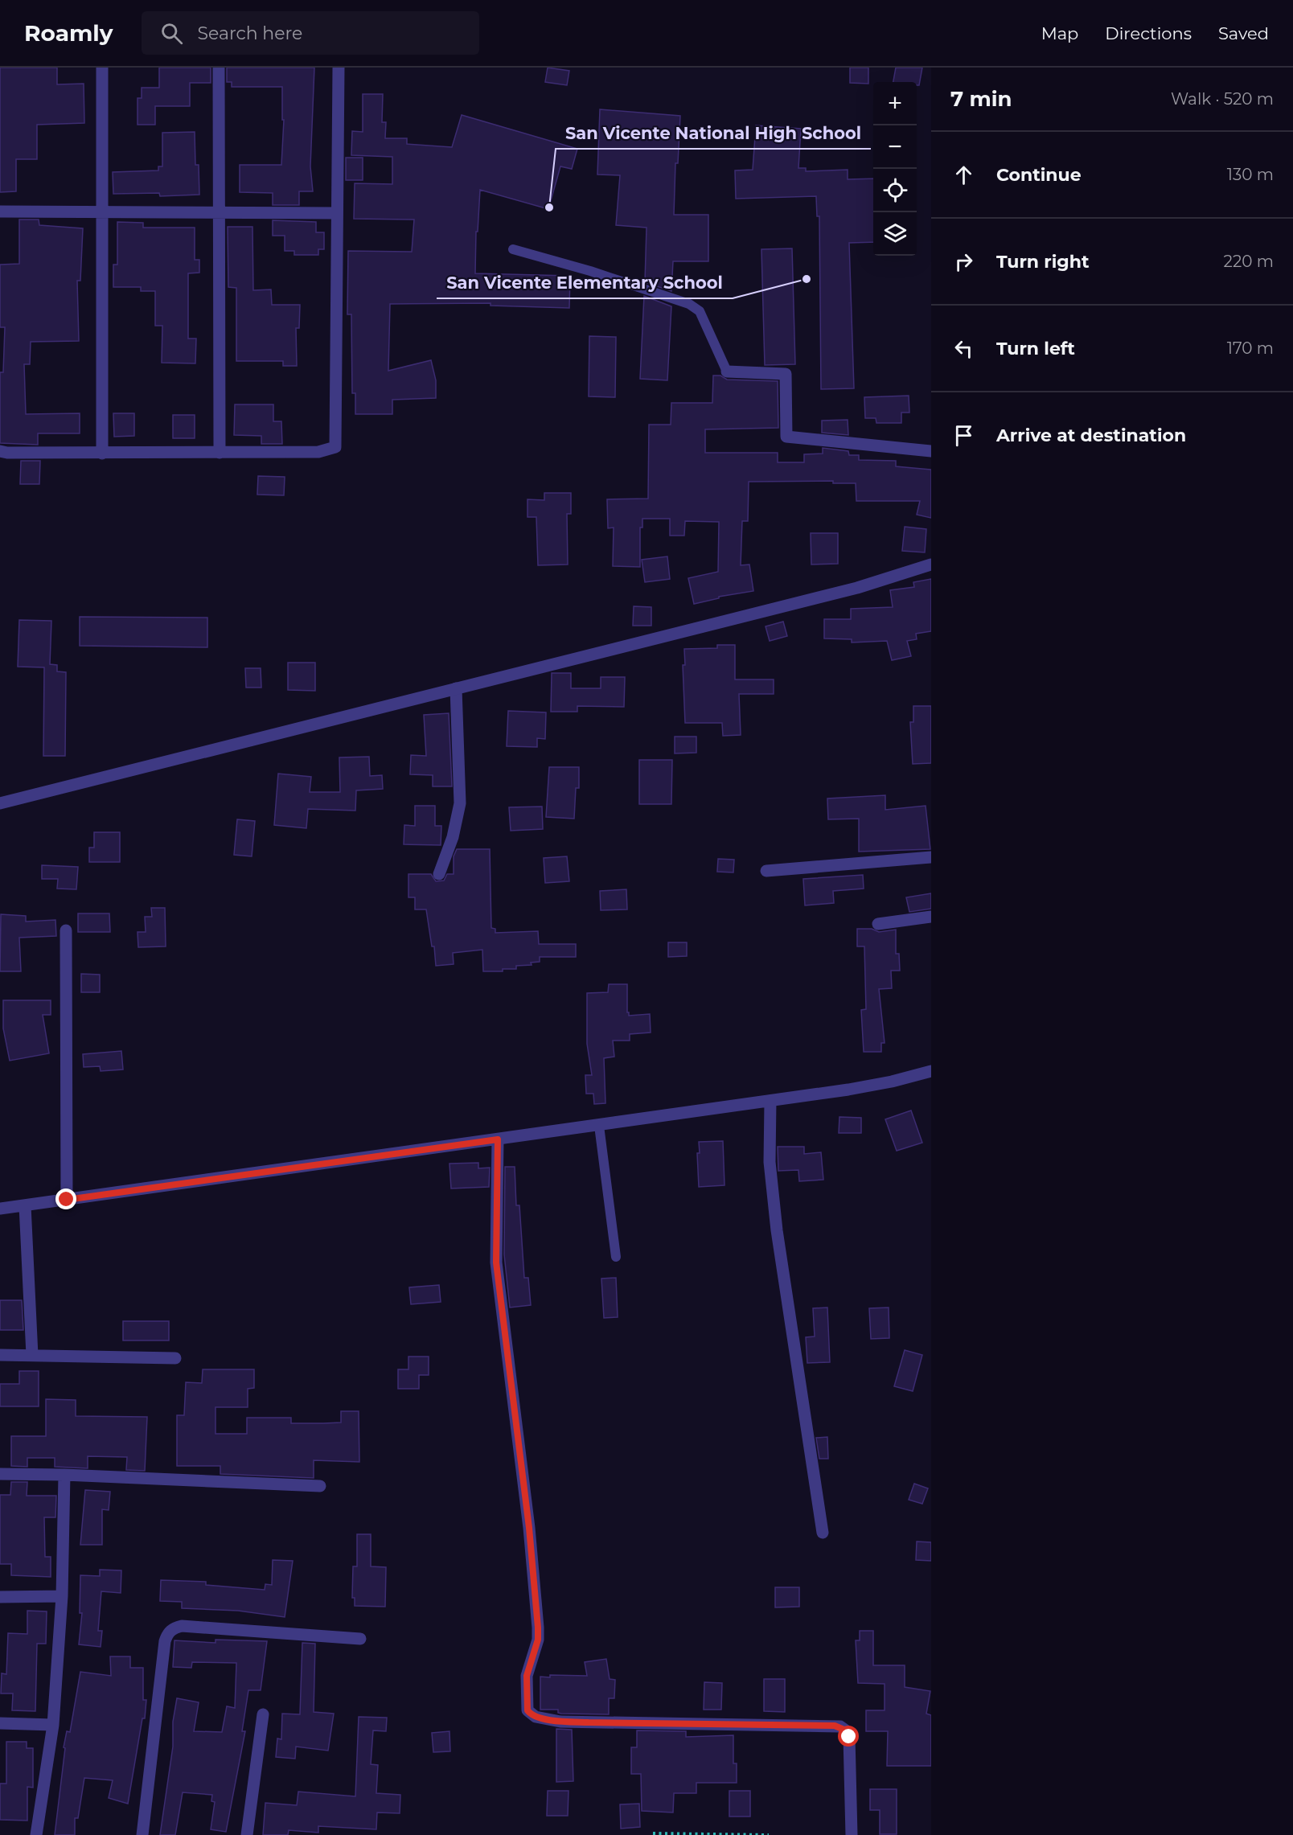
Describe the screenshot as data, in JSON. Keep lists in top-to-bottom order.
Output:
{
  "places": ["San Vicente National High School", "San Vicente Elementary School"],
  "page": {
    "header": "Roamly",
    "search": "Search here",
    "nav": ["Map", "Directions", "Saved"],
    "heading": ["7 min", "Walk · 520 m"],
    "map_buttons": ["+", "−"],
    "list": [
      ["Continue", "130 m"],
      ["Turn right", "220 m"],
      ["Turn left", "170 m"],
      "Arrive at destination"
    ]
  }
}
